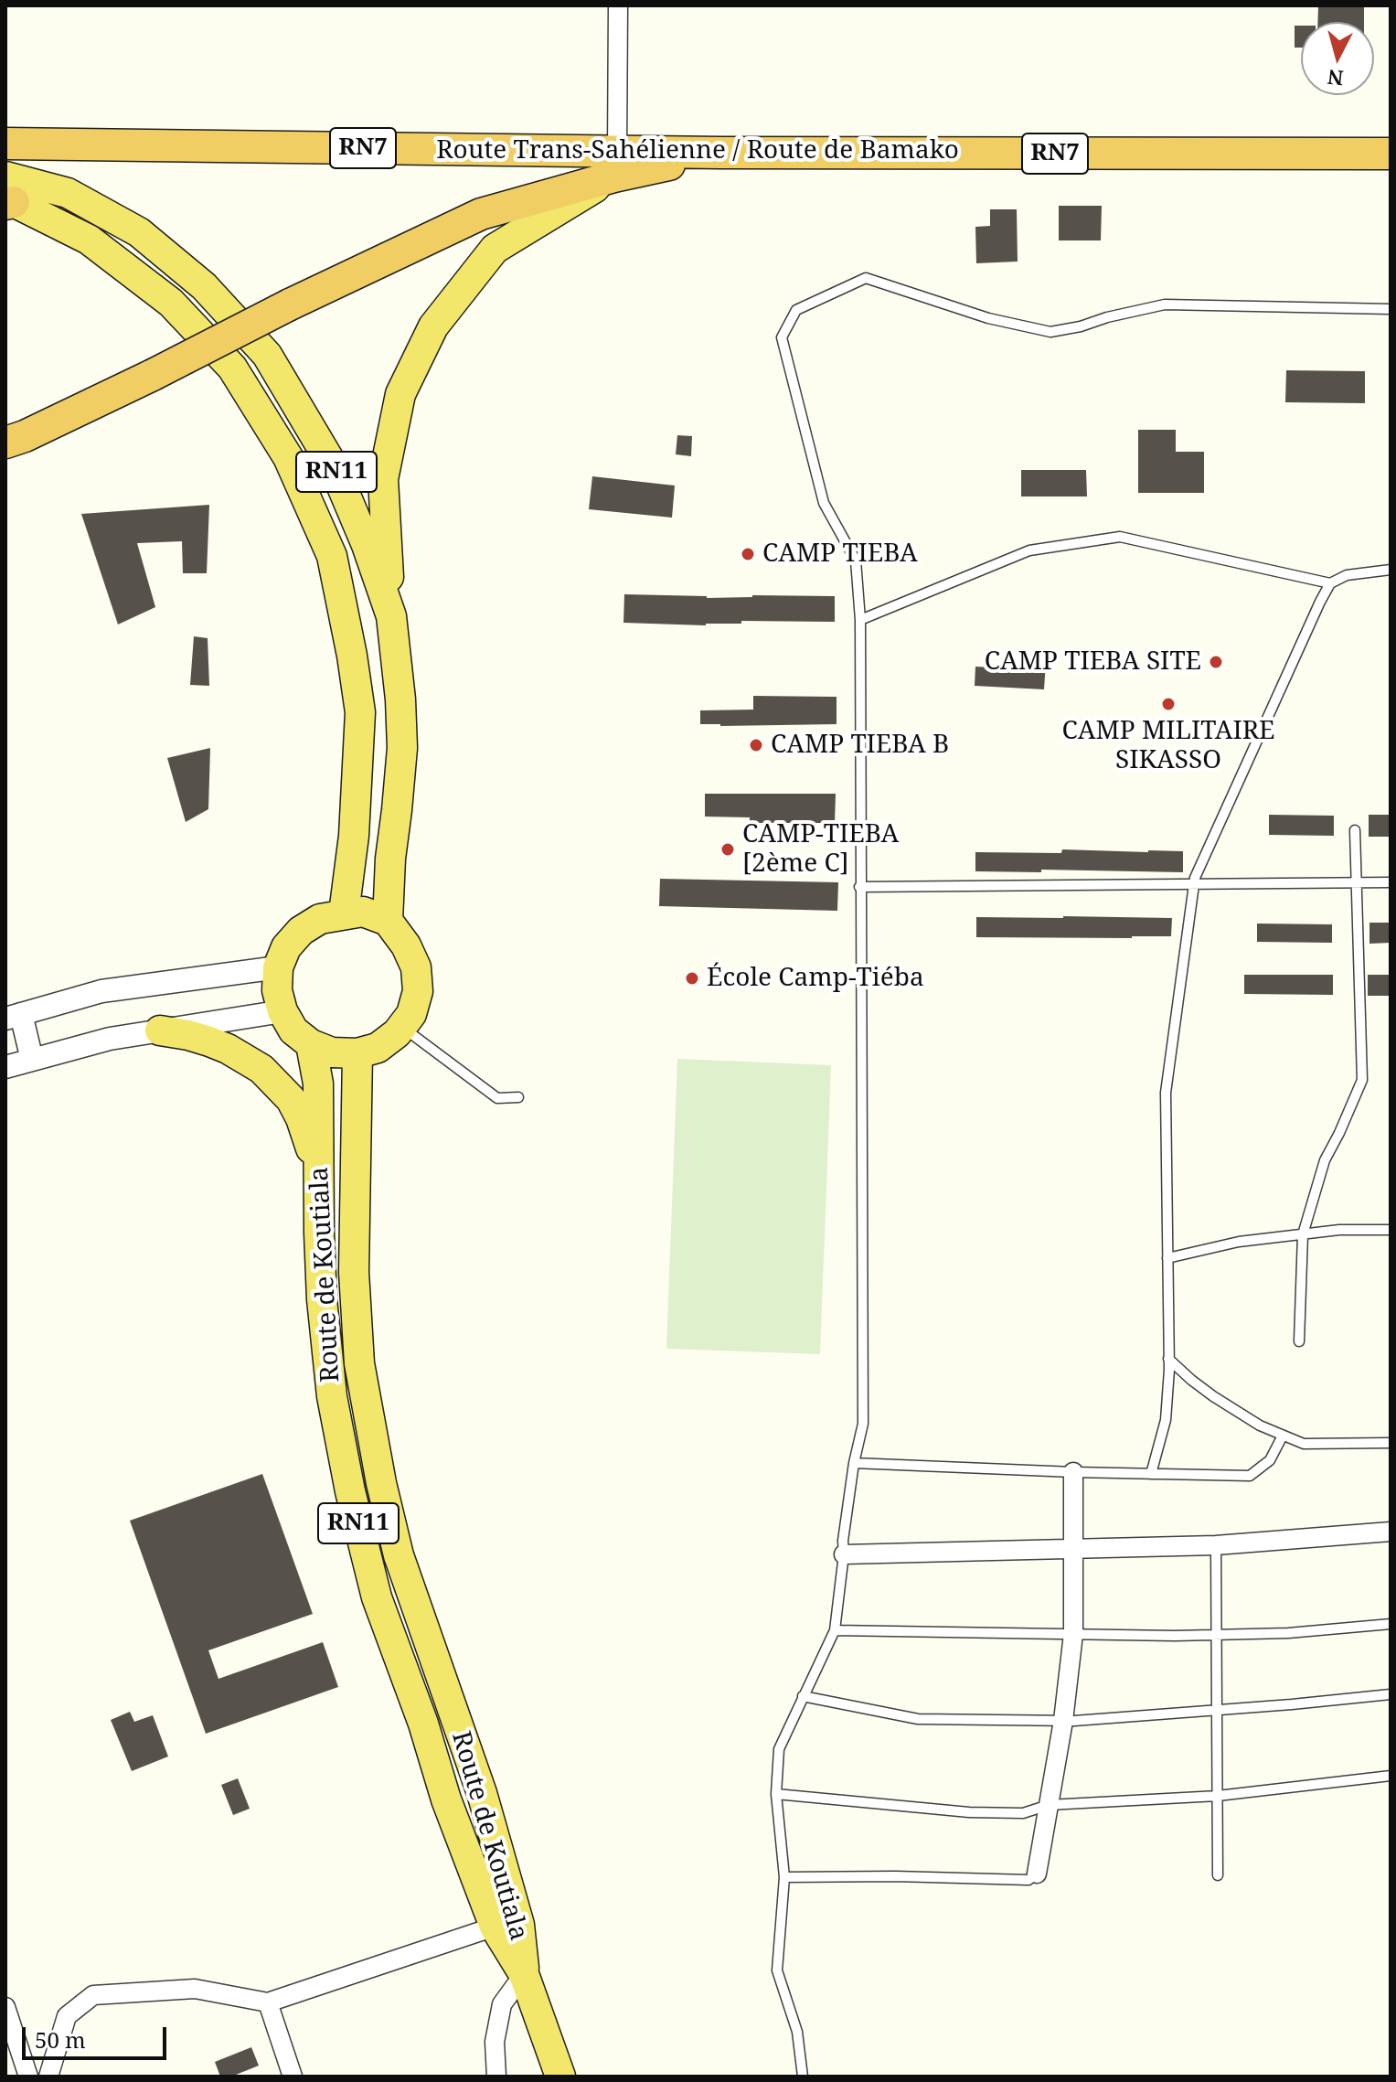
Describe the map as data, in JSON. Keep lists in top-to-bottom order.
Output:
{
  "streets": {
    "highway": ["RN7", "Route Trans-Sahélienne / Route de Bamako"],
    "main road": ["RN11", "Route de Koutiala"]
  },
  "crossings": [
    ["Route Trans-Sahélienne / Route de Bamako", "RN11"],
    ["RN11", "Route de Koutiala"]
  ],
  "places": [
    "CAMP TIEBA",
    "CAMP TIEBA SITE",
    "CAMP MILITAIRE SIKASSO",
    "CAMP TIEBA B",
    "CAMP-TIEBA [2ème C]",
    "École Camp-Tiéba"
  ],
  "scale_bar": "50 m",
  "north": "bottom"
}
